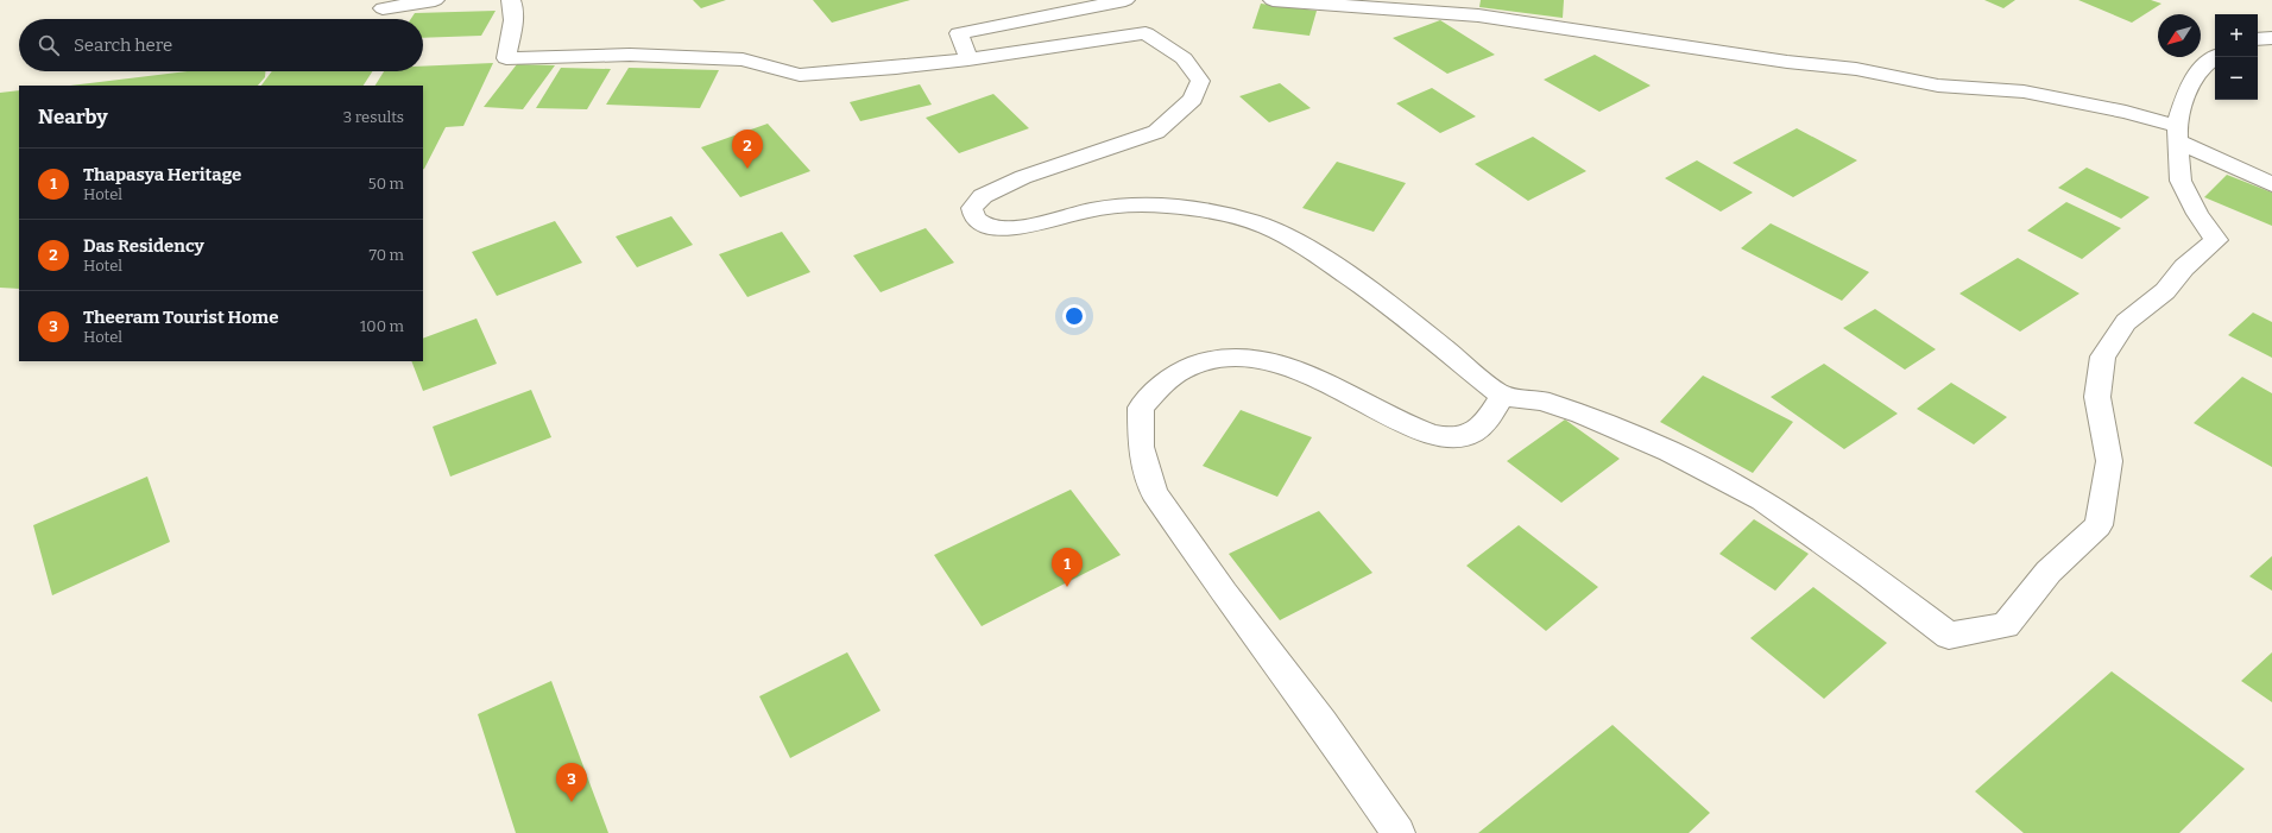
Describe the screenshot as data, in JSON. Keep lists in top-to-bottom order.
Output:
{
  "north": "bottom left",
  "page": {
    "map_buttons": ["+", "−"],
    "search": "Search here",
    "heading": ["Nearby", "3 results"],
    "pins": ["2", "1", "3"],
    "list": [
      {
        "mark": "1",
        "name": "Thapasya Heritage",
        "note": "Hotel",
        "value": "50 m"
      },
      {
        "mark": "2",
        "name": "Das Residency",
        "note": "Hotel",
        "value": "70 m"
      },
      {
        "mark": "3",
        "name": "Theeram Tourist Home",
        "note": "Hotel",
        "value": "100 m"
      }
    ]
  }
}
